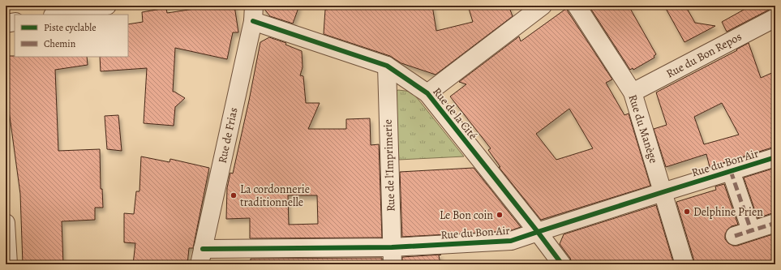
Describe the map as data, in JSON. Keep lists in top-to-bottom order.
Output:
{
  "streets": {
    "street": [
      "Rue du Bon Repos",
      "Rue de la Cité",
      "Rue du Manège",
      "Rue de Frias",
      "Rue du Bon Air",
      "Rue de l'Imprimerie"
    ]
  },
  "crossings": [
    ["Rue du Bon Repos", "Rue du Manège"],
    ["Rue de la Cité", "Rue de Frias"],
    ["Rue de la Cité", "Rue du Bon Air"],
    ["Rue de la Cité", "Rue de l'Imprimerie"],
    ["Rue du Manège", "Rue du Bon Air"],
    ["Rue de Frias", "Rue du Bon Air"],
    ["Rue du Bon Air", "Rue de l'Imprimerie"]
  ],
  "places": ["La cordonnerie traditionnelle", "Delphine Prien", "Le Bon coin"],
  "legend": ["Piste cyclable", "Chemin"]
}
